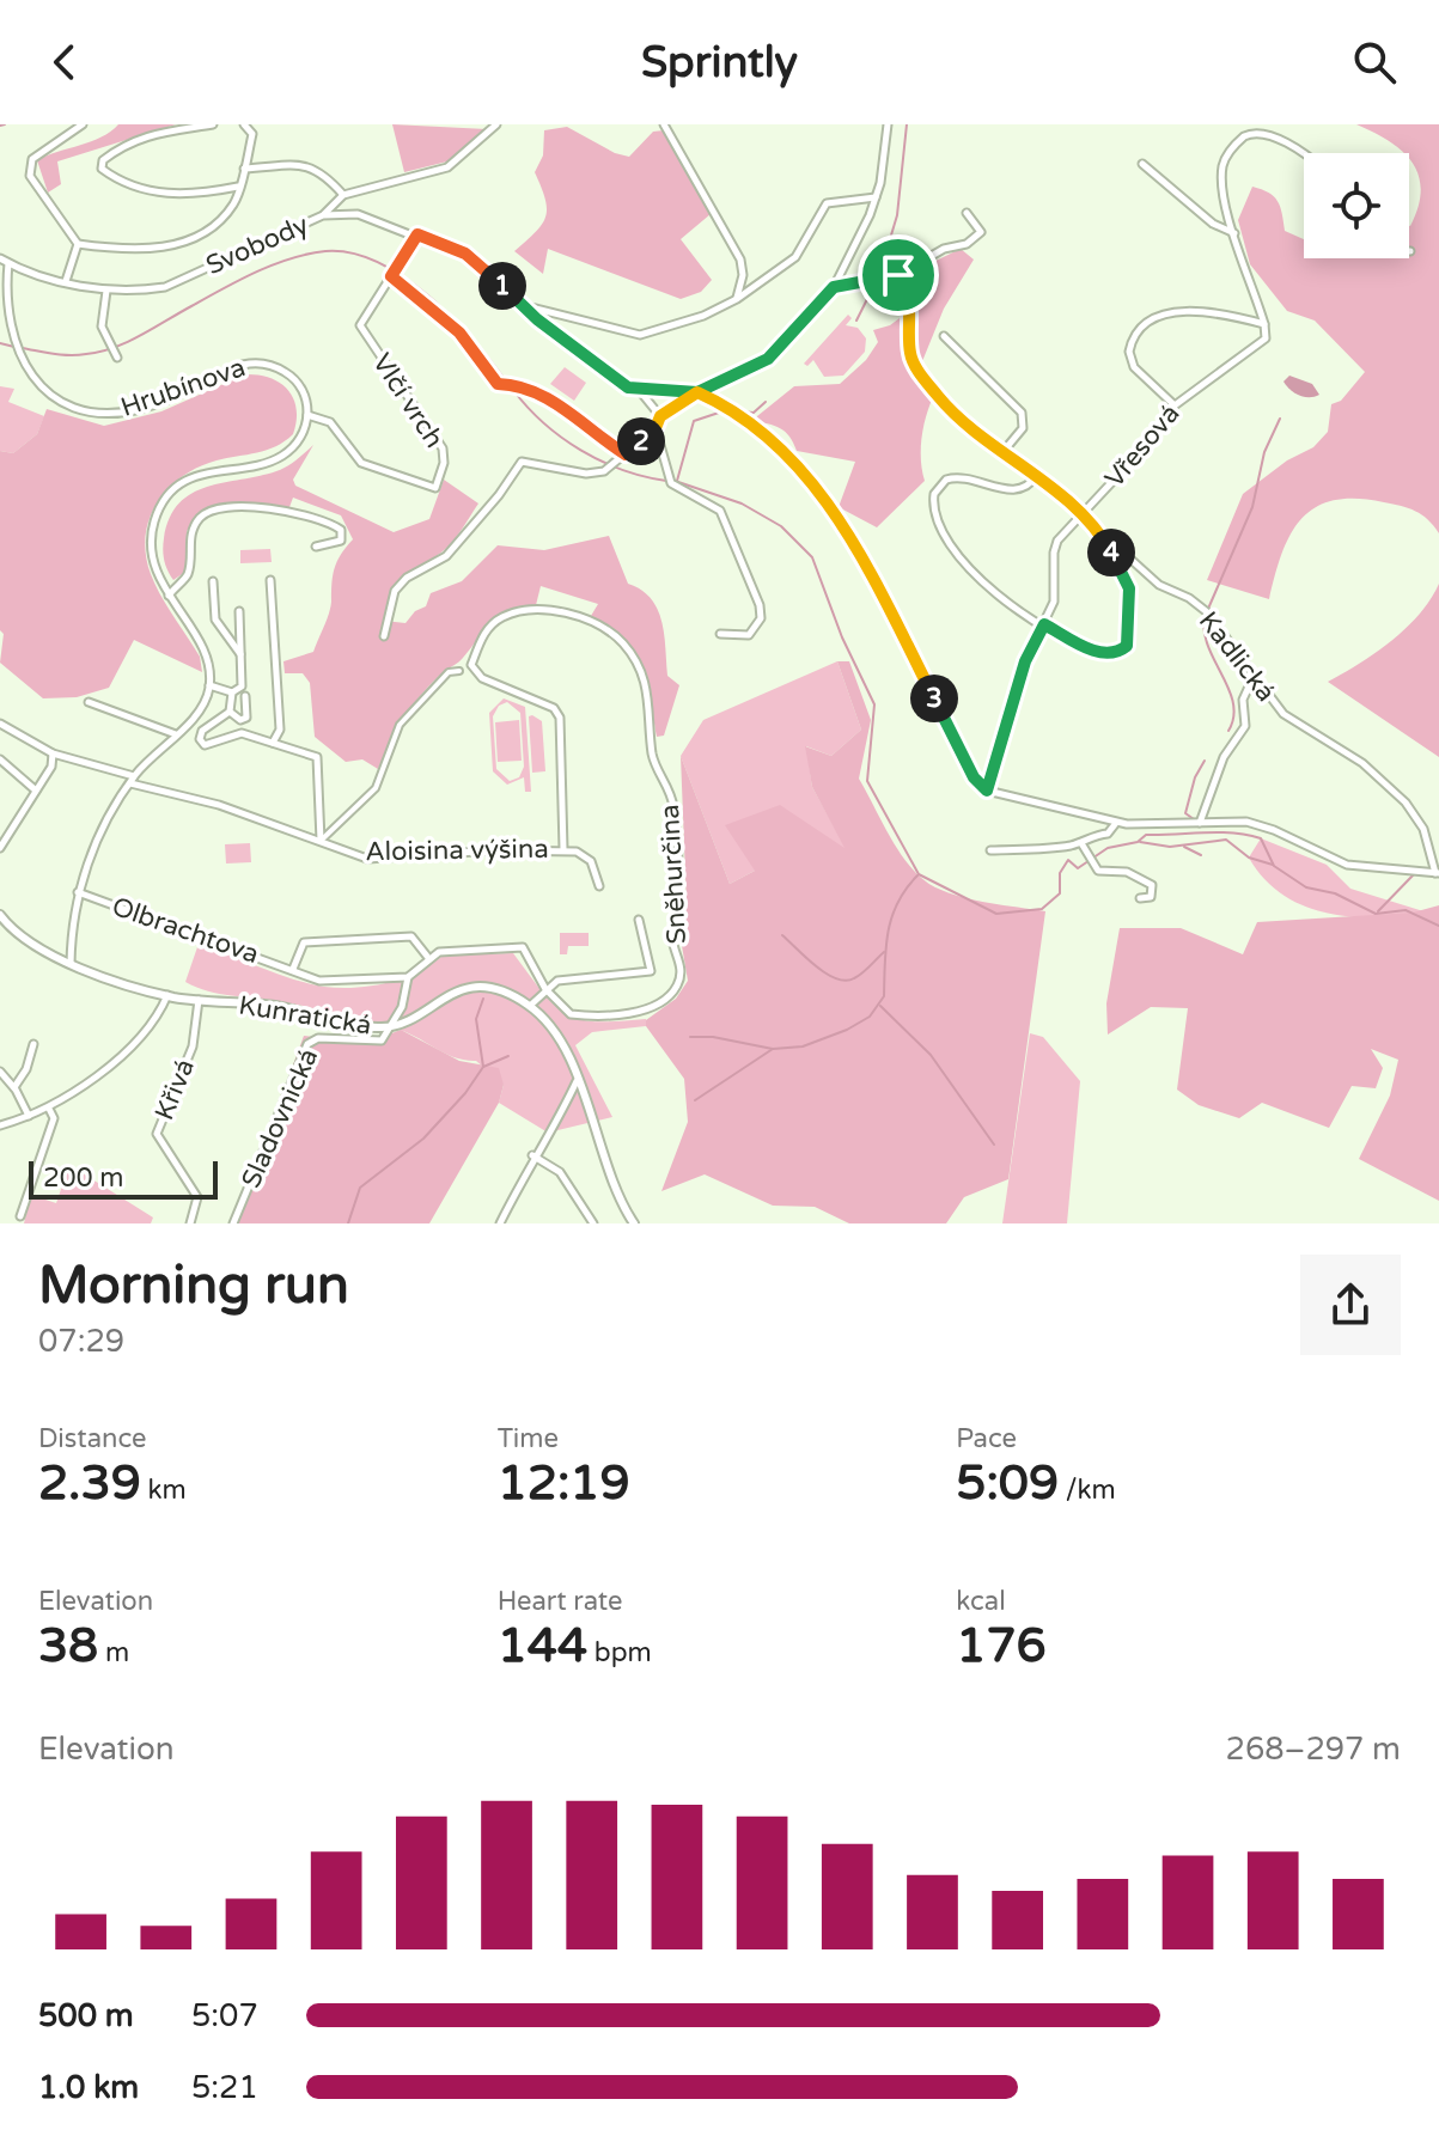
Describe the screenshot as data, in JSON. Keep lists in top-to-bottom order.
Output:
{
  "streets": {
    "street": [
      "Svobody",
      "Hrubínova",
      "Vlčí vrch",
      "Vřesová",
      "Kadlická",
      "Aloisina výšina",
      "Sněhurčina",
      "Olbrachtova",
      "Kunratická",
      "Křivá",
      "Sladovnická"
    ]
  },
  "crossings": [
    ["Svobody", "Hrubínova"],
    ["Svobody", "Vlčí vrch"],
    ["Hrubínova", "Vlčí vrch"],
    ["Vřesová", "Kadlická"],
    ["Aloisina výšina", "Sněhurčina"],
    ["Kunratická", "Křivá"],
    ["Kunratická", "Sladovnická"]
  ],
  "scale_bar": "200 m",
  "page": {
    "header": "Sprintly",
    "pins": [
      "1",
      "2",
      "4",
      "3"
    ],
    "scale": "200 m",
    "heading": ["Morning run", "07:29"],
    "stats": [
      ["Distance", "2.39 km"],
      ["Time", "12:19"],
      ["Pace", "5:09 /km"],
      ["Elevation", "38 m"],
      ["Heart rate", "144 bpm"],
      ["kcal", "176"]
    ],
    "chart": ["Elevation", "268–297 m"],
    "list": [
      {
        "name": "500 m",
        "note": "5:07"
      },
      {
        "name": "1.0 km",
        "note": "5:21"
      }
    ]
  }
}
